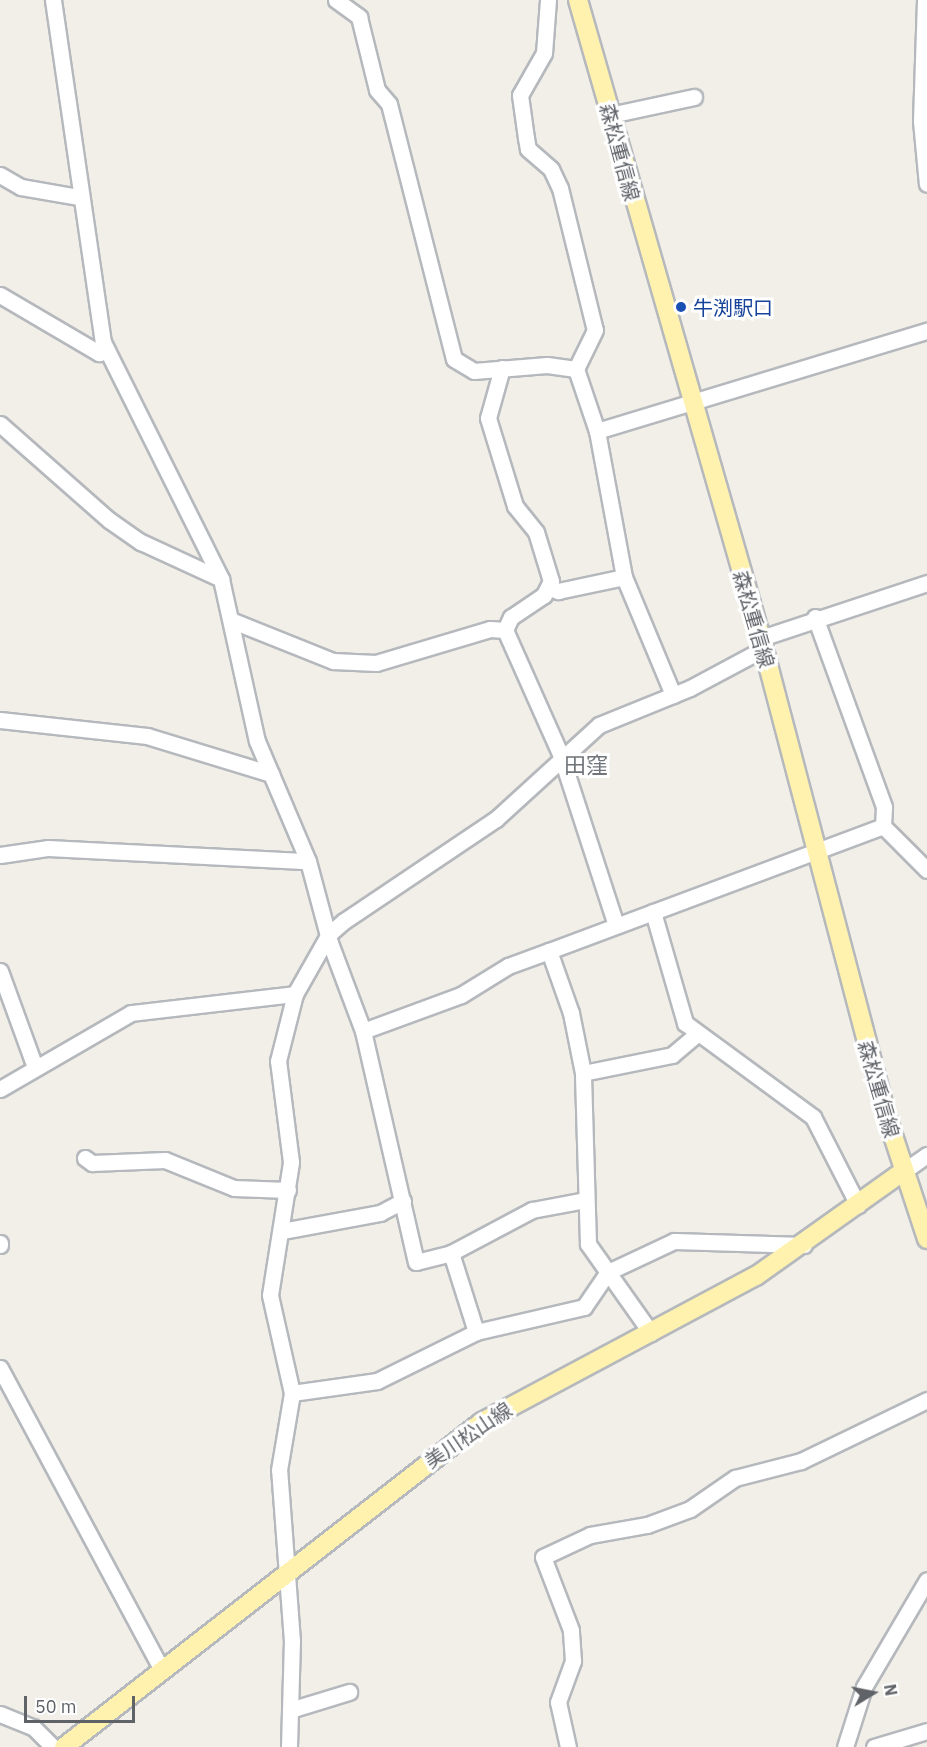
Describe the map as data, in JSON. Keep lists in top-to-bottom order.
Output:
{
  "streets": {
    "main road": ["森松重信線", "美川松山線"]
  },
  "crossings": [
    ["森松重信線", "美川松山線"]
  ],
  "districts": ["田窪"],
  "places": ["牛渕駅口"],
  "scale_bar": "50 m",
  "north": "right"
}
